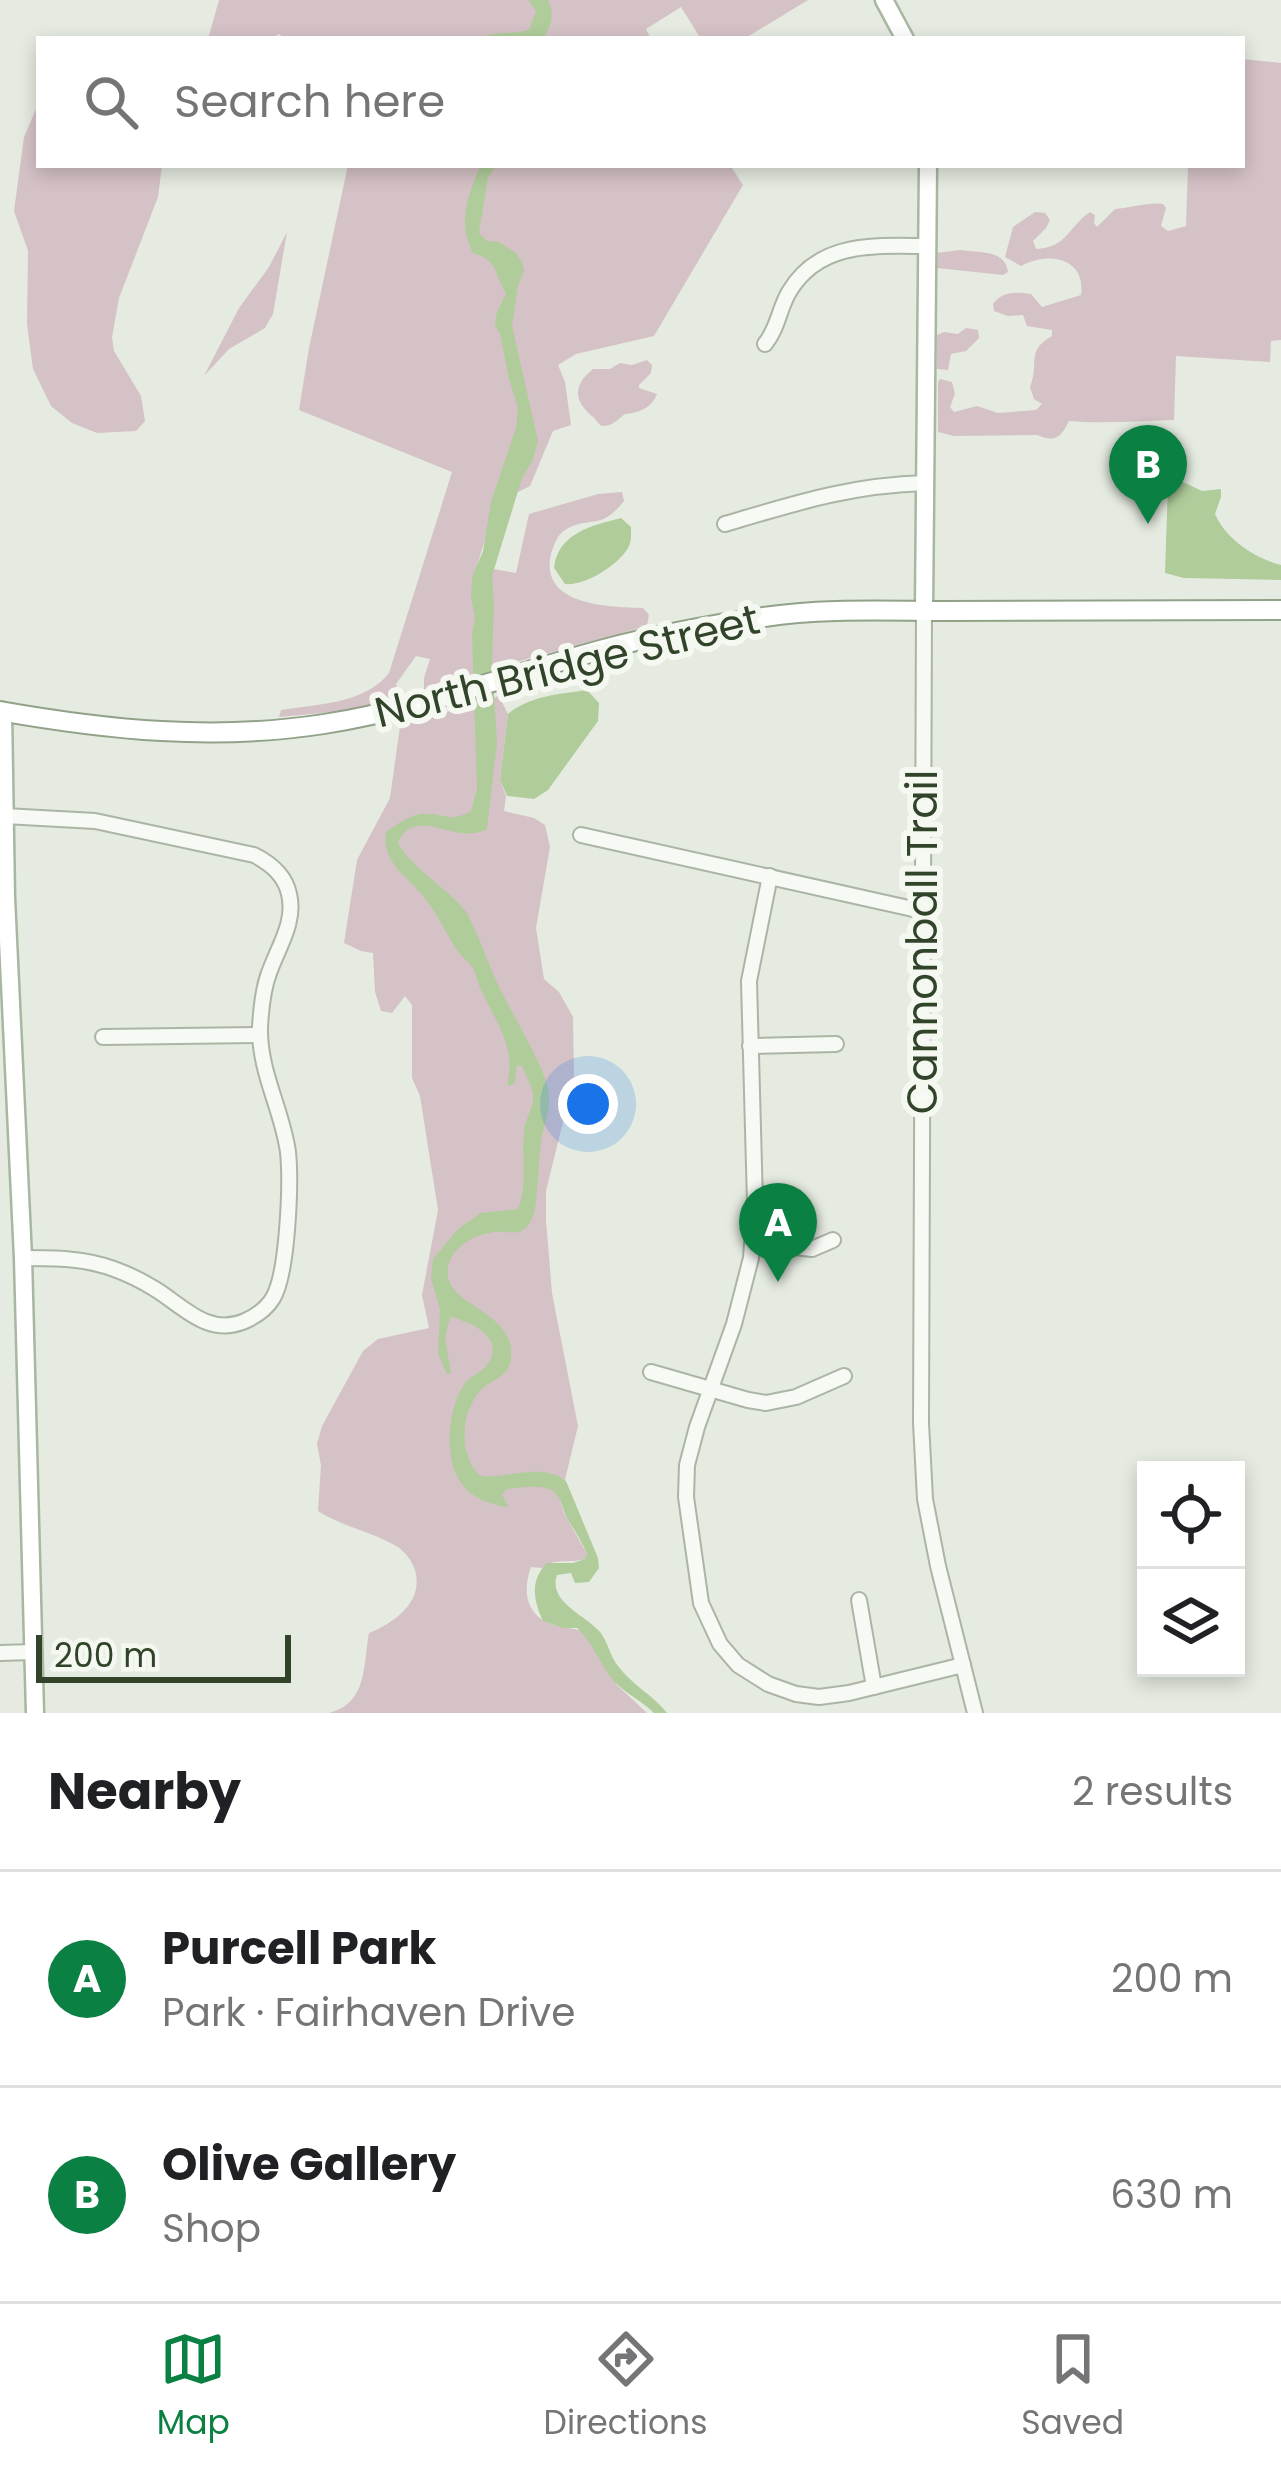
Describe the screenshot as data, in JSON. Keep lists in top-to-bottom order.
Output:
{
  "streets": {
    "highway": ["North Bridge Street"],
    "main road": ["Cannonball Trail"]
  },
  "crossings": [
    ["North Bridge Street", "Cannonball Trail"]
  ],
  "scale_bar": "200 m",
  "page": {
    "search": "Search here",
    "pins": ["B", "A"],
    "scale": "200 m",
    "heading": ["Nearby", "2 results"],
    "list": [
      {
        "mark": "A",
        "name": "Purcell Park",
        "note": "Park · Fairhaven Drive",
        "value": "200 m"
      },
      {
        "mark": "B",
        "name": "Olive Gallery",
        "note": "Shop",
        "value": "630 m"
      }
    ],
    "nav": ["Map", "Directions", "Saved"]
  }
}
